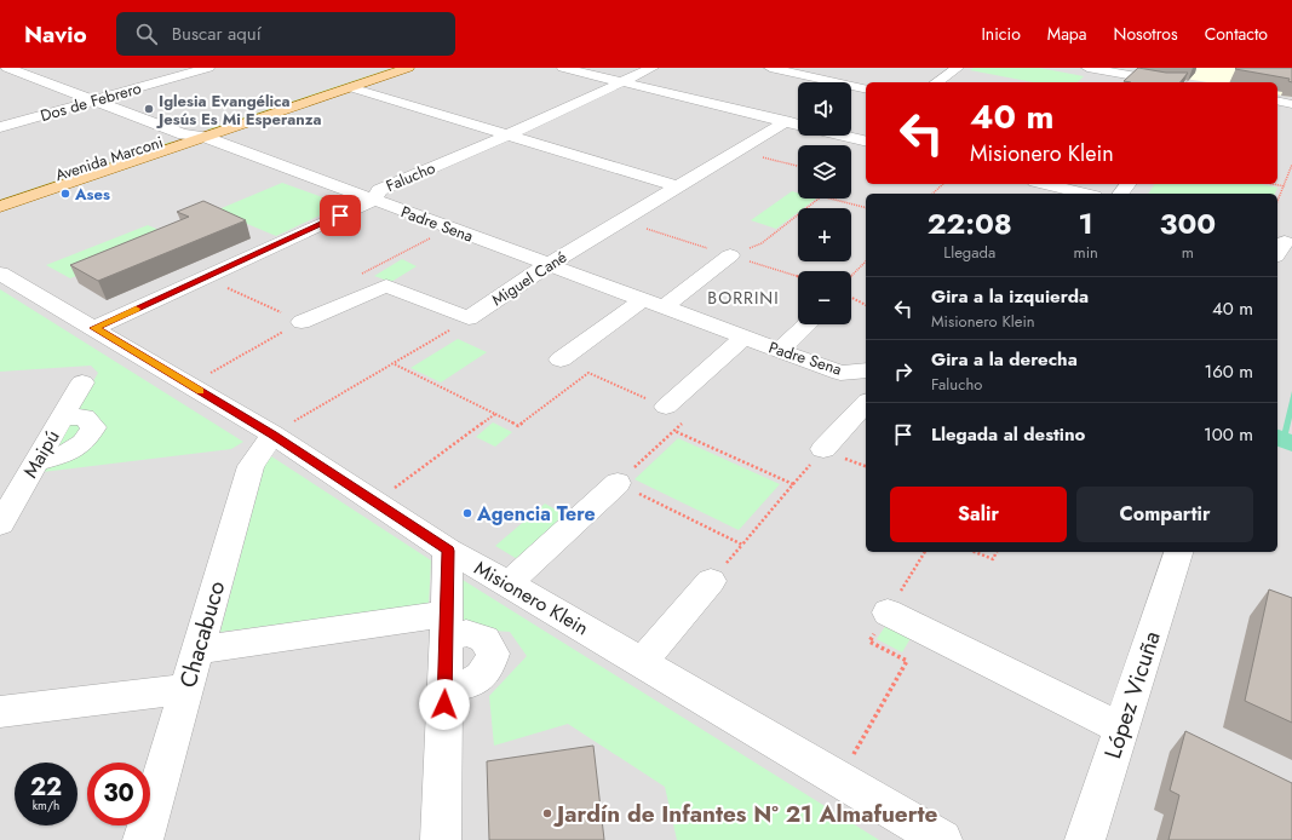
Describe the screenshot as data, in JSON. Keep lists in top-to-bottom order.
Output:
{
  "streets": {
    "main road": ["Avenida Marconi"],
    "street": [
      "Dos de Febrero",
      "Falucho",
      "Padre Sena",
      "Miguel Cané",
      "Maipú",
      "Misionero Klein",
      "Chacabuco",
      "López Vicuña"
    ]
  },
  "crossings": [
    ["Dos de Febrero", "Padre Sena"],
    ["Avenida Marconi", "Padre Sena"],
    ["Falucho", "Padre Sena"],
    ["Falucho", "Misionero Klein"],
    ["Padre Sena", "Miguel Cané"],
    ["Misionero Klein", "Chacabuco"]
  ],
  "districts": ["BORRINI"],
  "places": [
    "Iglesia Evangélica Jesús Es Mi Esperanza",
    "Ases",
    "Agencia Tere",
    "Jardín de Infantes N° 21 Almafuerte"
  ],
  "page": {
    "header": "Navio",
    "search": "Buscar aquí",
    "nav": [
      "Inicio",
      "Mapa",
      "Nosotros",
      "Contacto"
    ],
    "map_buttons": ["+", "−"],
    "turn": ["40 m", "Misionero Klein"],
    "eta": [
      "22:08",
      "Llegada",
      "1",
      "min",
      "300",
      "m"
    ],
    "list": [
      {
        "name": "Gira a la izquierda",
        "note": "Misionero Klein",
        "value": "40 m"
      },
      {
        "name": "Gira a la derecha",
        "note": "Falucho",
        "value": "160 m"
      },
      {
        "name": "Llegada al destino",
        "value": "100 m"
      }
    ],
    "buttons": ["Salir", "Compartir"],
    "speed": "22 km/h",
    "limit": "30"
  }
}
